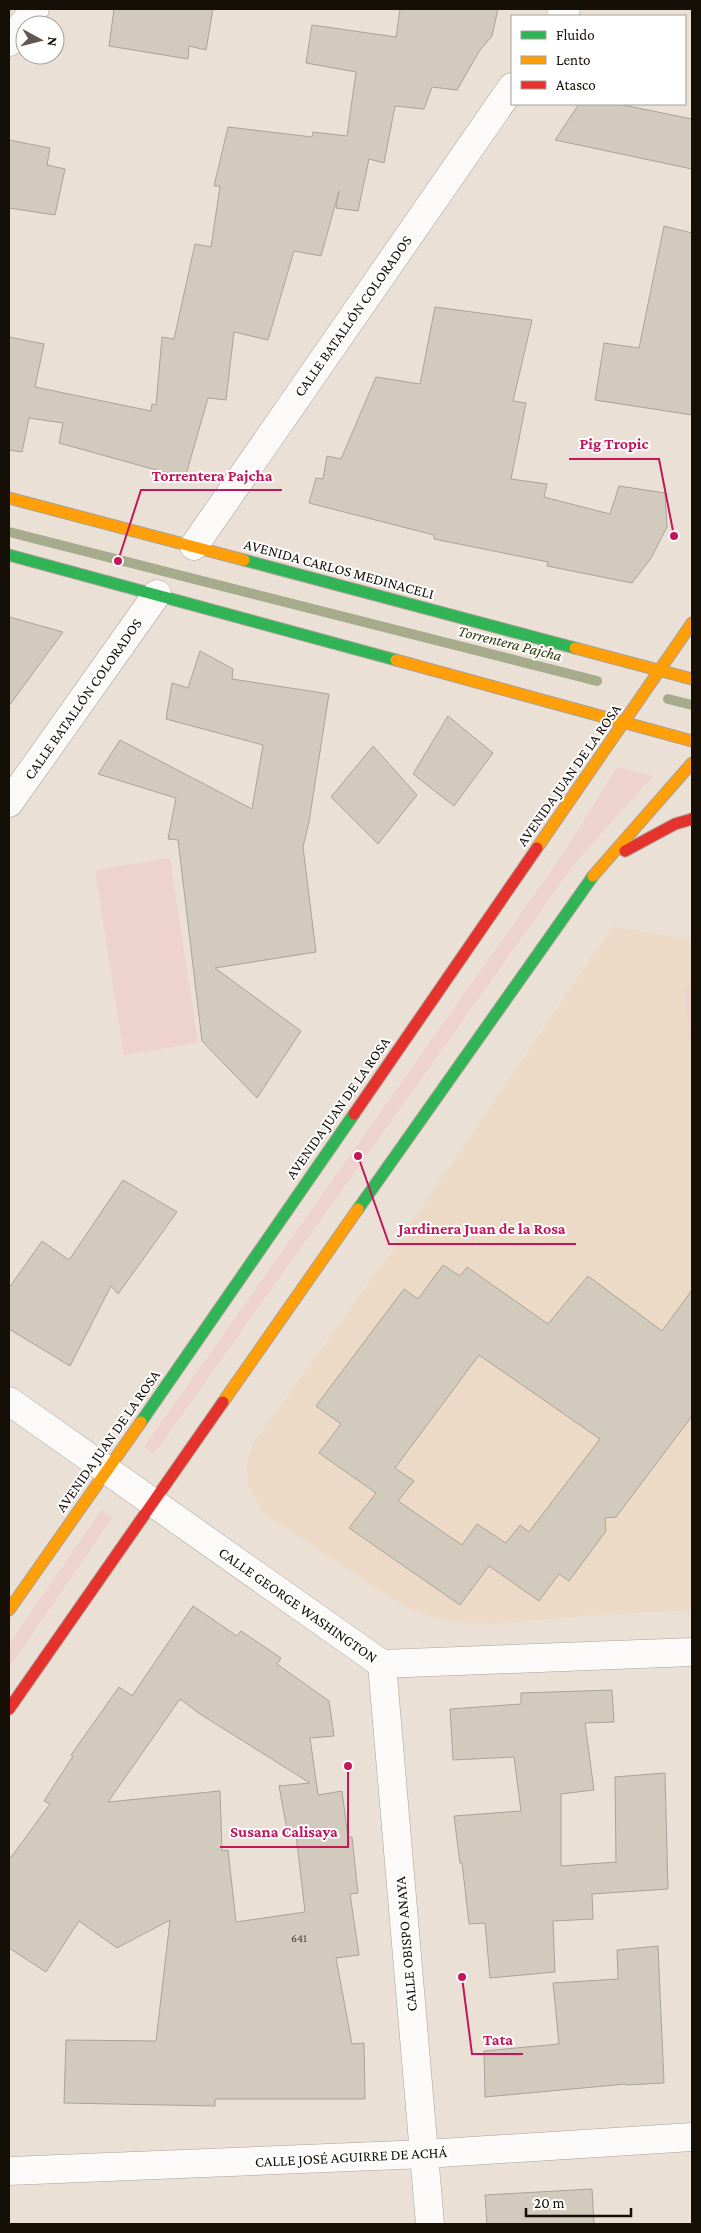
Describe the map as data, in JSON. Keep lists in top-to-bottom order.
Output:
{
  "streets": {
    "main road": ["AVENIDA CARLOS MEDINACELI", "AVENIDA JUAN DE LA ROSA"],
    "street": [
      "CALLE BATALLÓN COLORADOS",
      "CALLE GEORGE WASHINGTON",
      "CALLE OBISPO ANAYA",
      "CALLE JOSÉ AGUIRRE DE ACHÁ"
    ]
  },
  "crossings": [
    ["CALLE BATALLÓN COLORADOS", "AVENIDA CARLOS MEDINACELI"],
    ["AVENIDA CARLOS MEDINACELI", "AVENIDA JUAN DE LA ROSA"],
    ["AVENIDA JUAN DE LA ROSA", "CALLE GEORGE WASHINGTON"],
    ["CALLE GEORGE WASHINGTON", "CALLE OBISPO ANAYA"],
    ["CALLE OBISPO ANAYA", "CALLE JOSÉ AGUIRRE DE ACHÁ"]
  ],
  "water": ["Torrentera Pajcha"],
  "places": [
    "Pig Tropic",
    "Torrentera Pajcha",
    "Jardinera Juan de la Rosa",
    "Susana Calisaya",
    "Tata"
  ],
  "house_numbers": ["641"],
  "legend": ["Fluido", "Lento", "Atasco"],
  "scale_bar": "20 m",
  "north": "right"
}
